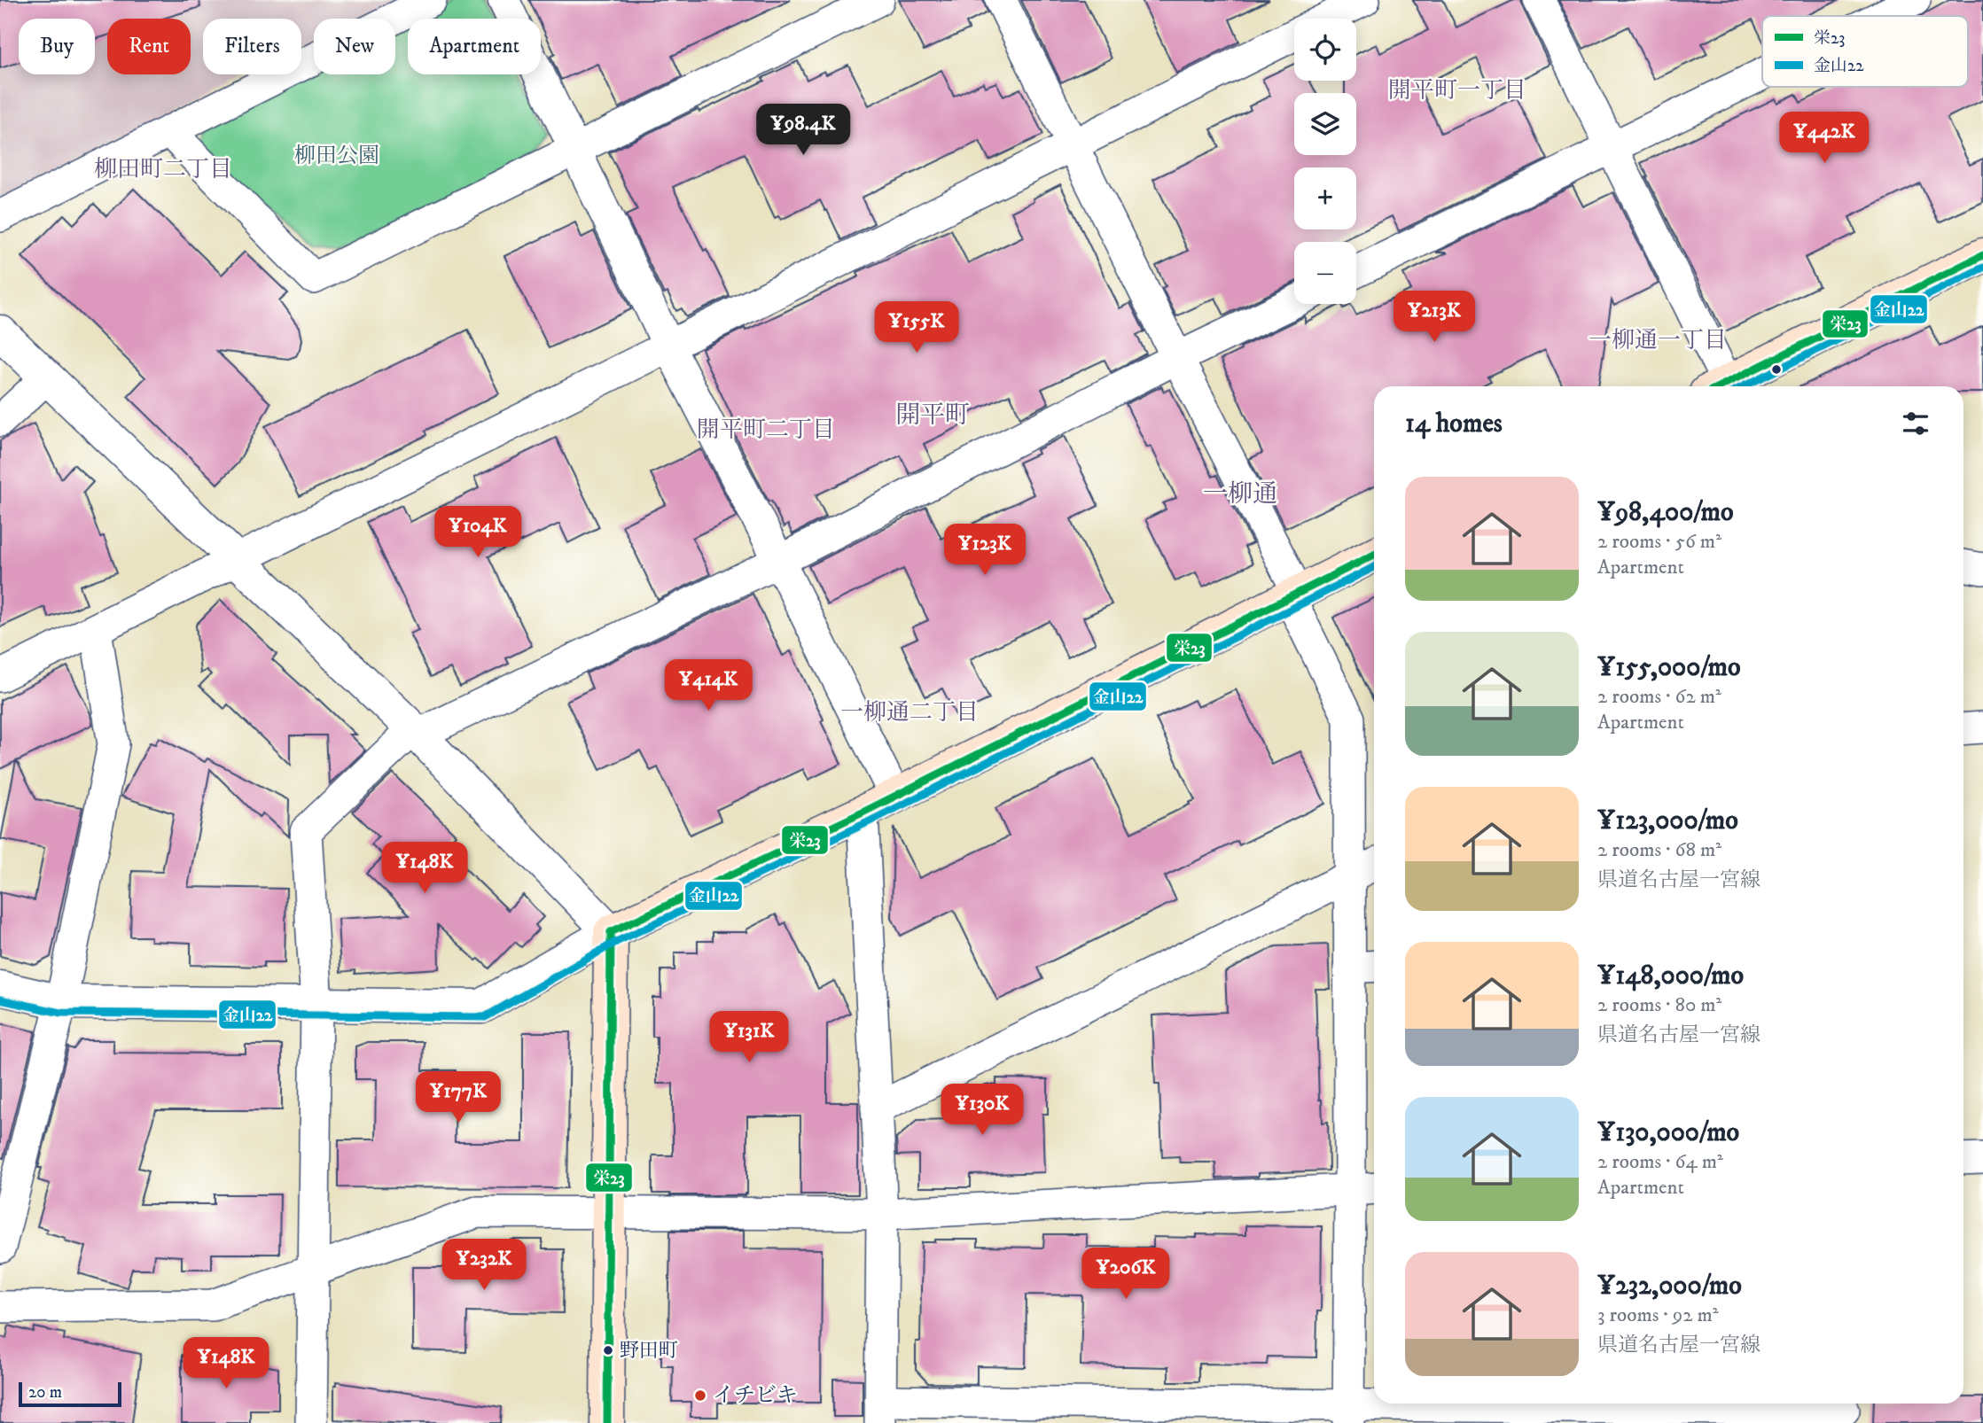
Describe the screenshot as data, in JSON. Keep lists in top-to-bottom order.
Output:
{
  "districts": [
    "開平町一丁目",
    "柳田町二丁目",
    "一柳通一丁目",
    "開平町",
    "開平町二丁目",
    "一柳通",
    "一柳通二丁目"
  ],
  "parks": ["柳田公園"],
  "places": ["野田町", "イチビキ"],
  "lines": ["transit line 栄23", "transit line 金山22"],
  "legend": ["栄23", "金山22"],
  "scale_bar": "20 m",
  "page": {
    "map_buttons": ["+", "−"],
    "chip": [
      "Buy",
      "Rent",
      "Filters",
      "New",
      "Apartment"
    ],
    "price": [
      "¥98.4K",
      "¥442K",
      "¥213K",
      "¥155K",
      "¥104K",
      "¥123K",
      "¥414K",
      "¥148K",
      "¥131K",
      "¥177K",
      "¥130K",
      "¥232K",
      "¥206K",
      "¥148K"
    ],
    "heading": "14 homes",
    "list": [
      {
        "name": "¥98,400/mo",
        "note": "2 rooms · 56 m² · Apartment"
      },
      {
        "name": "¥155,000/mo",
        "note": "2 rooms · 62 m² · Apartment"
      },
      {
        "name": "¥123,000/mo",
        "note": "2 rooms · 68 m² · 県道名古屋一宮線"
      },
      {
        "name": "¥148,000/mo",
        "note": "2 rooms · 80 m² · 県道名古屋一宮線"
      },
      {
        "name": "¥130,000/mo",
        "note": "2 rooms · 64 m² · Apartment"
      },
      {
        "name": "¥232,000/mo",
        "note": "3 rooms · 92 m² · 県道名古屋一宮線"
      }
    ],
    "scale": "20 m"
  }
}
